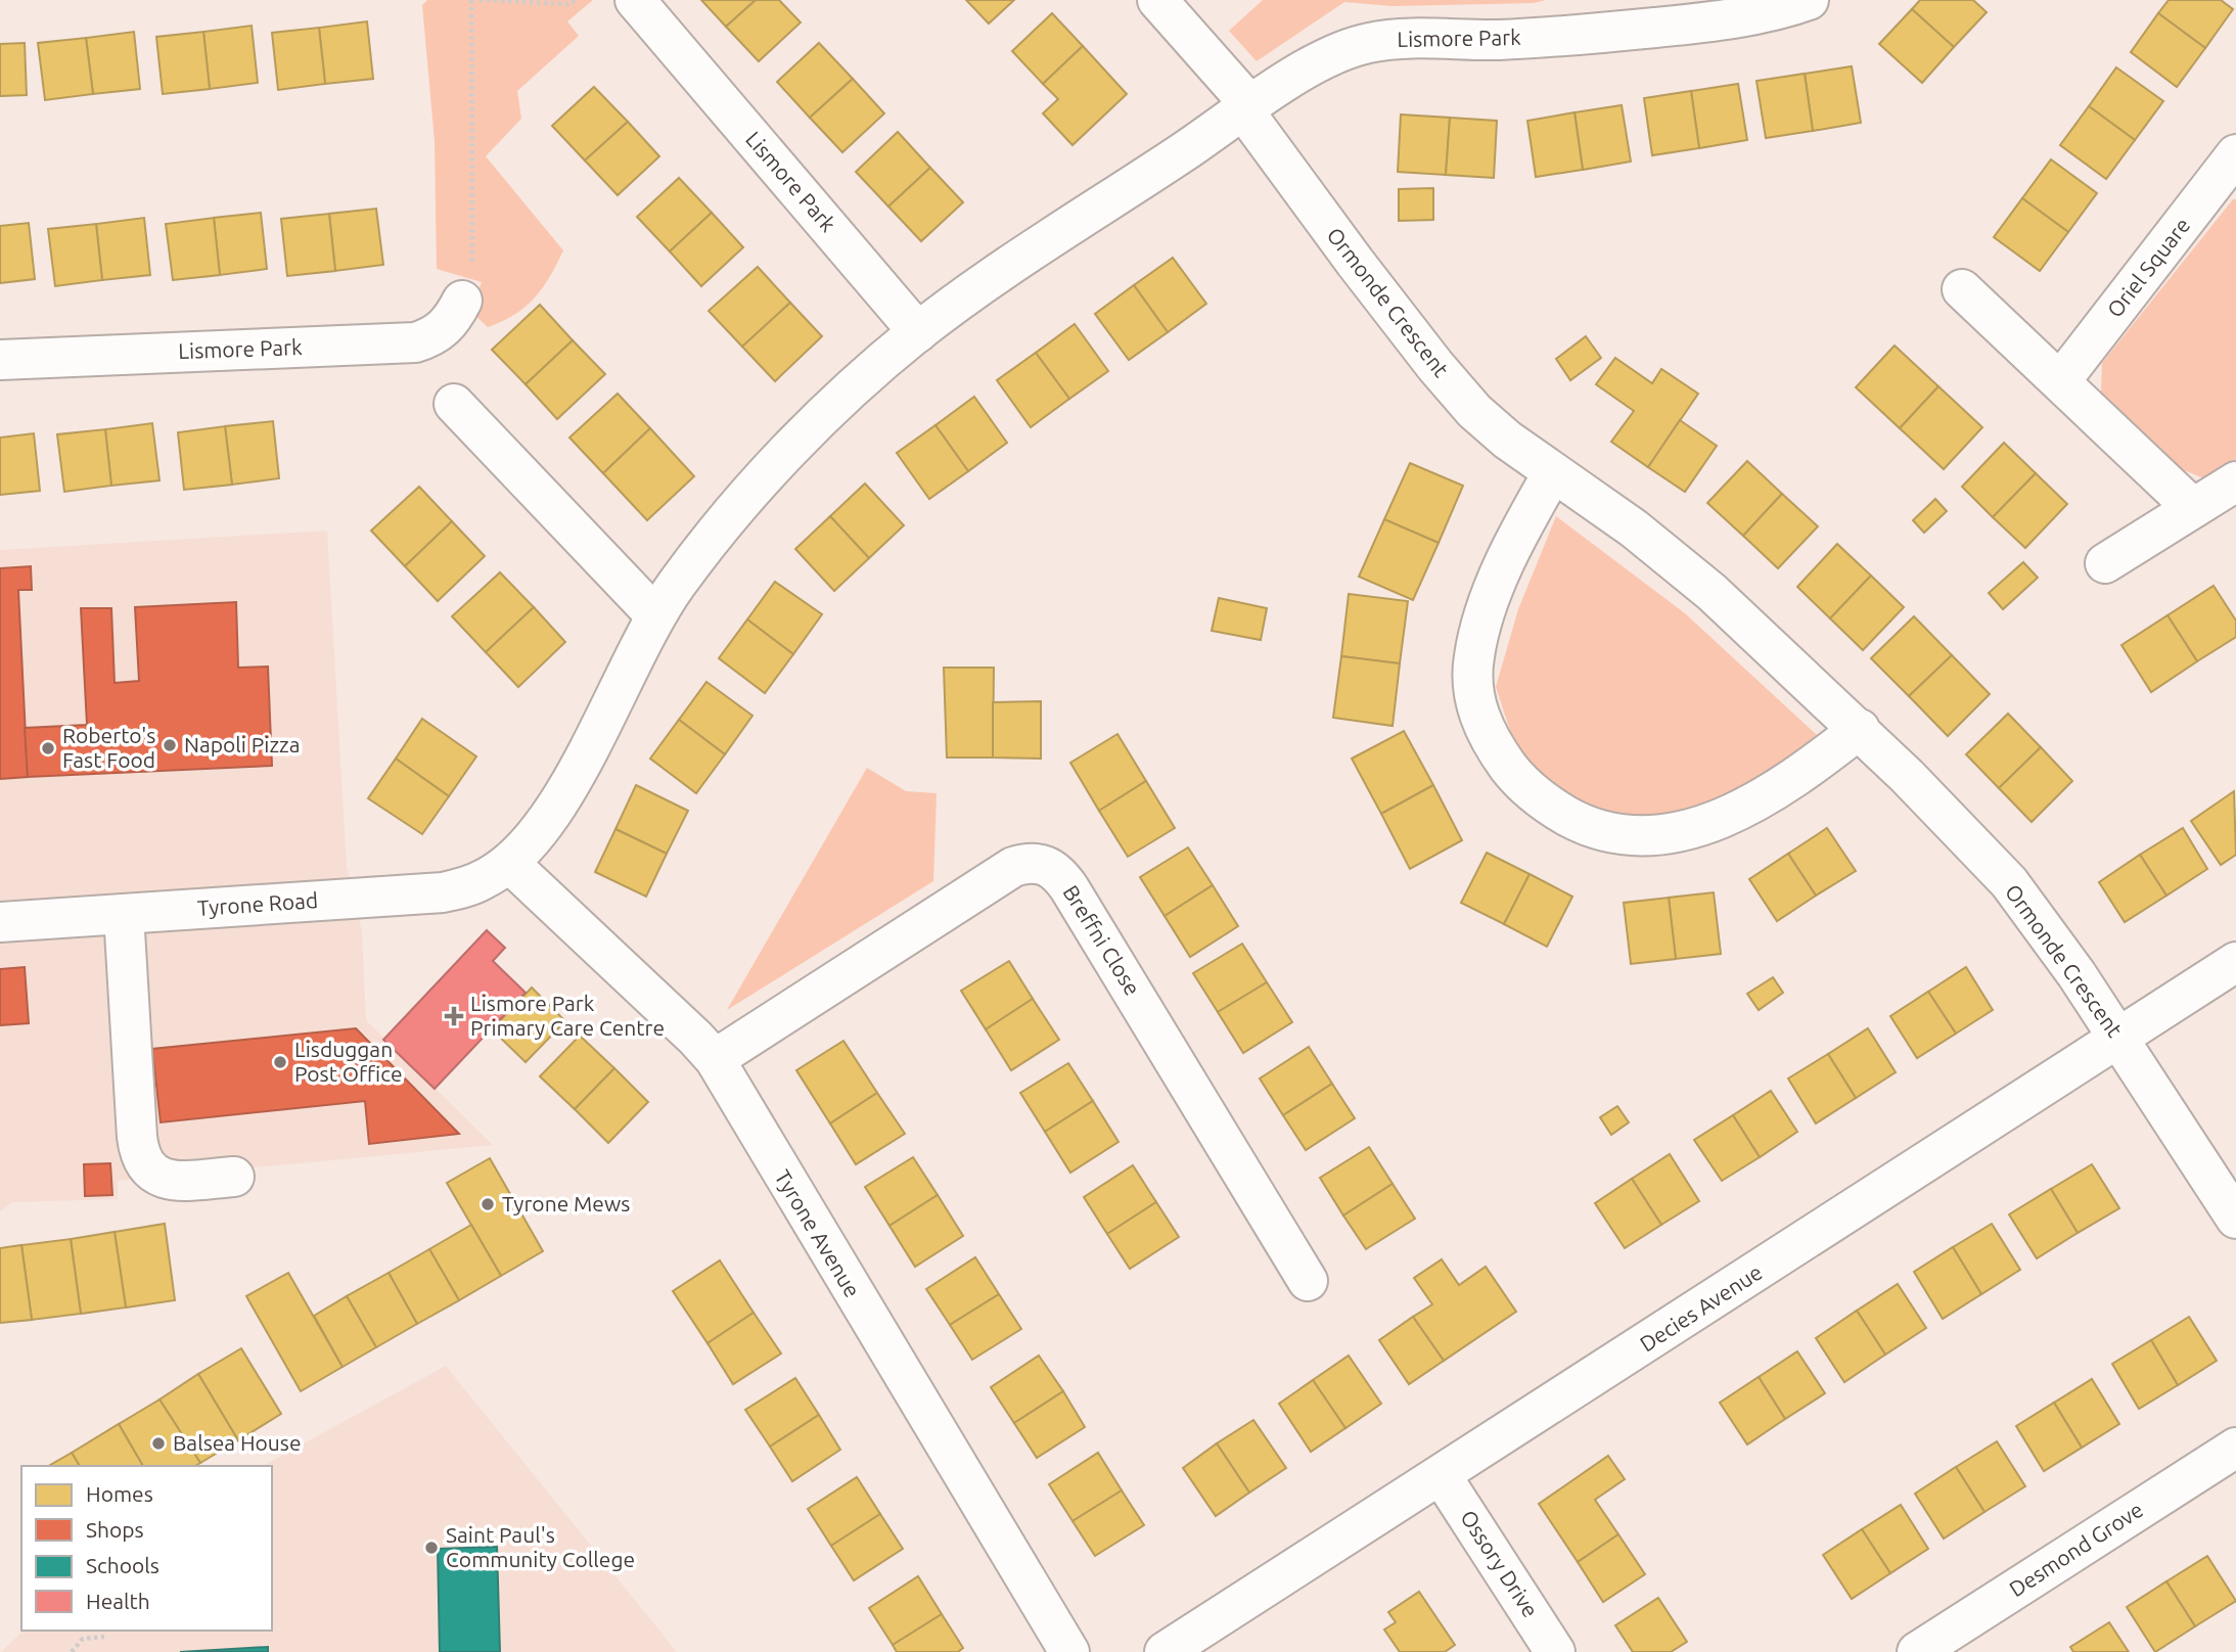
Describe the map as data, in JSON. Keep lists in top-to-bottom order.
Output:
{
  "streets": {
    "street": [
      "Lismore Park",
      "Oriel Square",
      "Ormonde Crescent",
      "Tyrone Road",
      "Breffni Close",
      "Tyrone Avenue",
      "Decies Avenue",
      "Desmond Grove",
      "Ossory Drive"
    ]
  },
  "crossings": [
    ["Lismore Park", "Ormonde Crescent"],
    ["Lismore Park", "Tyrone Road"],
    ["Lismore Park", "Tyrone Avenue"],
    ["Ormonde Crescent", "Decies Avenue"],
    ["Tyrone Road", "Tyrone Avenue"],
    ["Breffni Close", "Tyrone Avenue"],
    ["Decies Avenue", "Ossory Drive"]
  ],
  "places": {
    "other": [
      "Napoli Pizza",
      "Roberto's Fast Food",
      "Lisduggan Post Office",
      "Tyrone Mews",
      "Balsea House",
      "Saint Paul's Community College"
    ],
    "health": ["Lismore Park Primary Care Centre"]
  },
  "legend": [
    "Homes",
    "Shops",
    "Schools",
    "Health"
  ]
}
